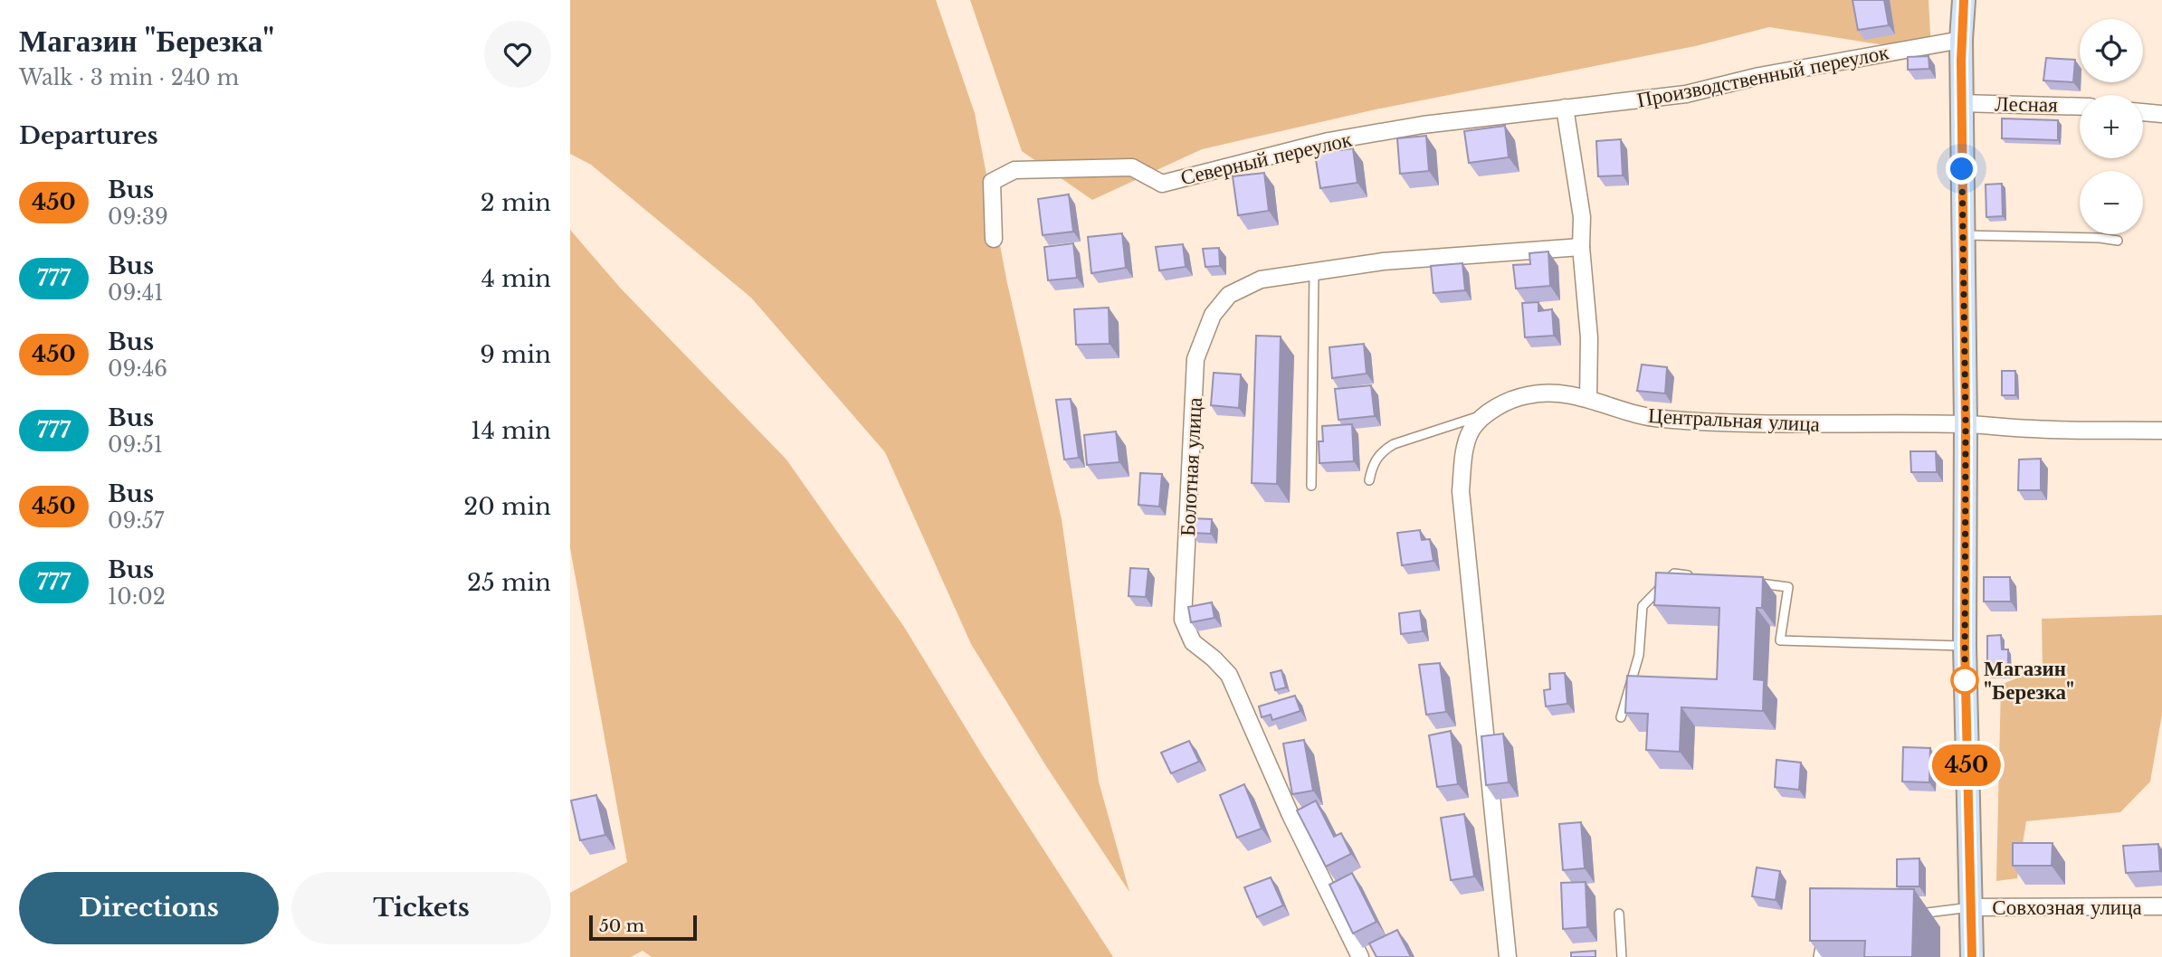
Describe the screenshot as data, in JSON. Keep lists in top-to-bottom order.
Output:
{
  "streets": {
    "street": [
      "Производственный переулок",
      "Лесная",
      "Северный переулок",
      "Центральная улица",
      "Болотная улица",
      "Совхозная улица"
    ]
  },
  "crossings": [
    ["Производственный переулок", "Северный переулок"]
  ],
  "places": ["Магазин \"Березка\""],
  "lines": ["bus line 450"],
  "scale_bar": "50 m",
  "page": {
    "heading": [
      ["Магазин \"Березка\"", "Walk · 3 min · 240 m"],
      "Departures"
    ],
    "on_map": "450",
    "map_buttons": ["+", "−"],
    "list": [
      {
        "mark": "450",
        "name": "Bus",
        "note": "09:39",
        "value": "2 min"
      },
      {
        "mark": "777",
        "name": "Bus",
        "note": "09:41",
        "value": "4 min"
      },
      {
        "mark": "450",
        "name": "Bus",
        "note": "09:46",
        "value": "9 min"
      },
      {
        "mark": "777",
        "name": "Bus",
        "note": "09:51",
        "value": "14 min"
      },
      {
        "mark": "450",
        "name": "Bus",
        "note": "09:57",
        "value": "20 min"
      },
      {
        "mark": "777",
        "name": "Bus",
        "note": "10:02",
        "value": "25 min"
      }
    ],
    "buttons": ["Directions", "Tickets"],
    "scale": "50 m"
  }
}
